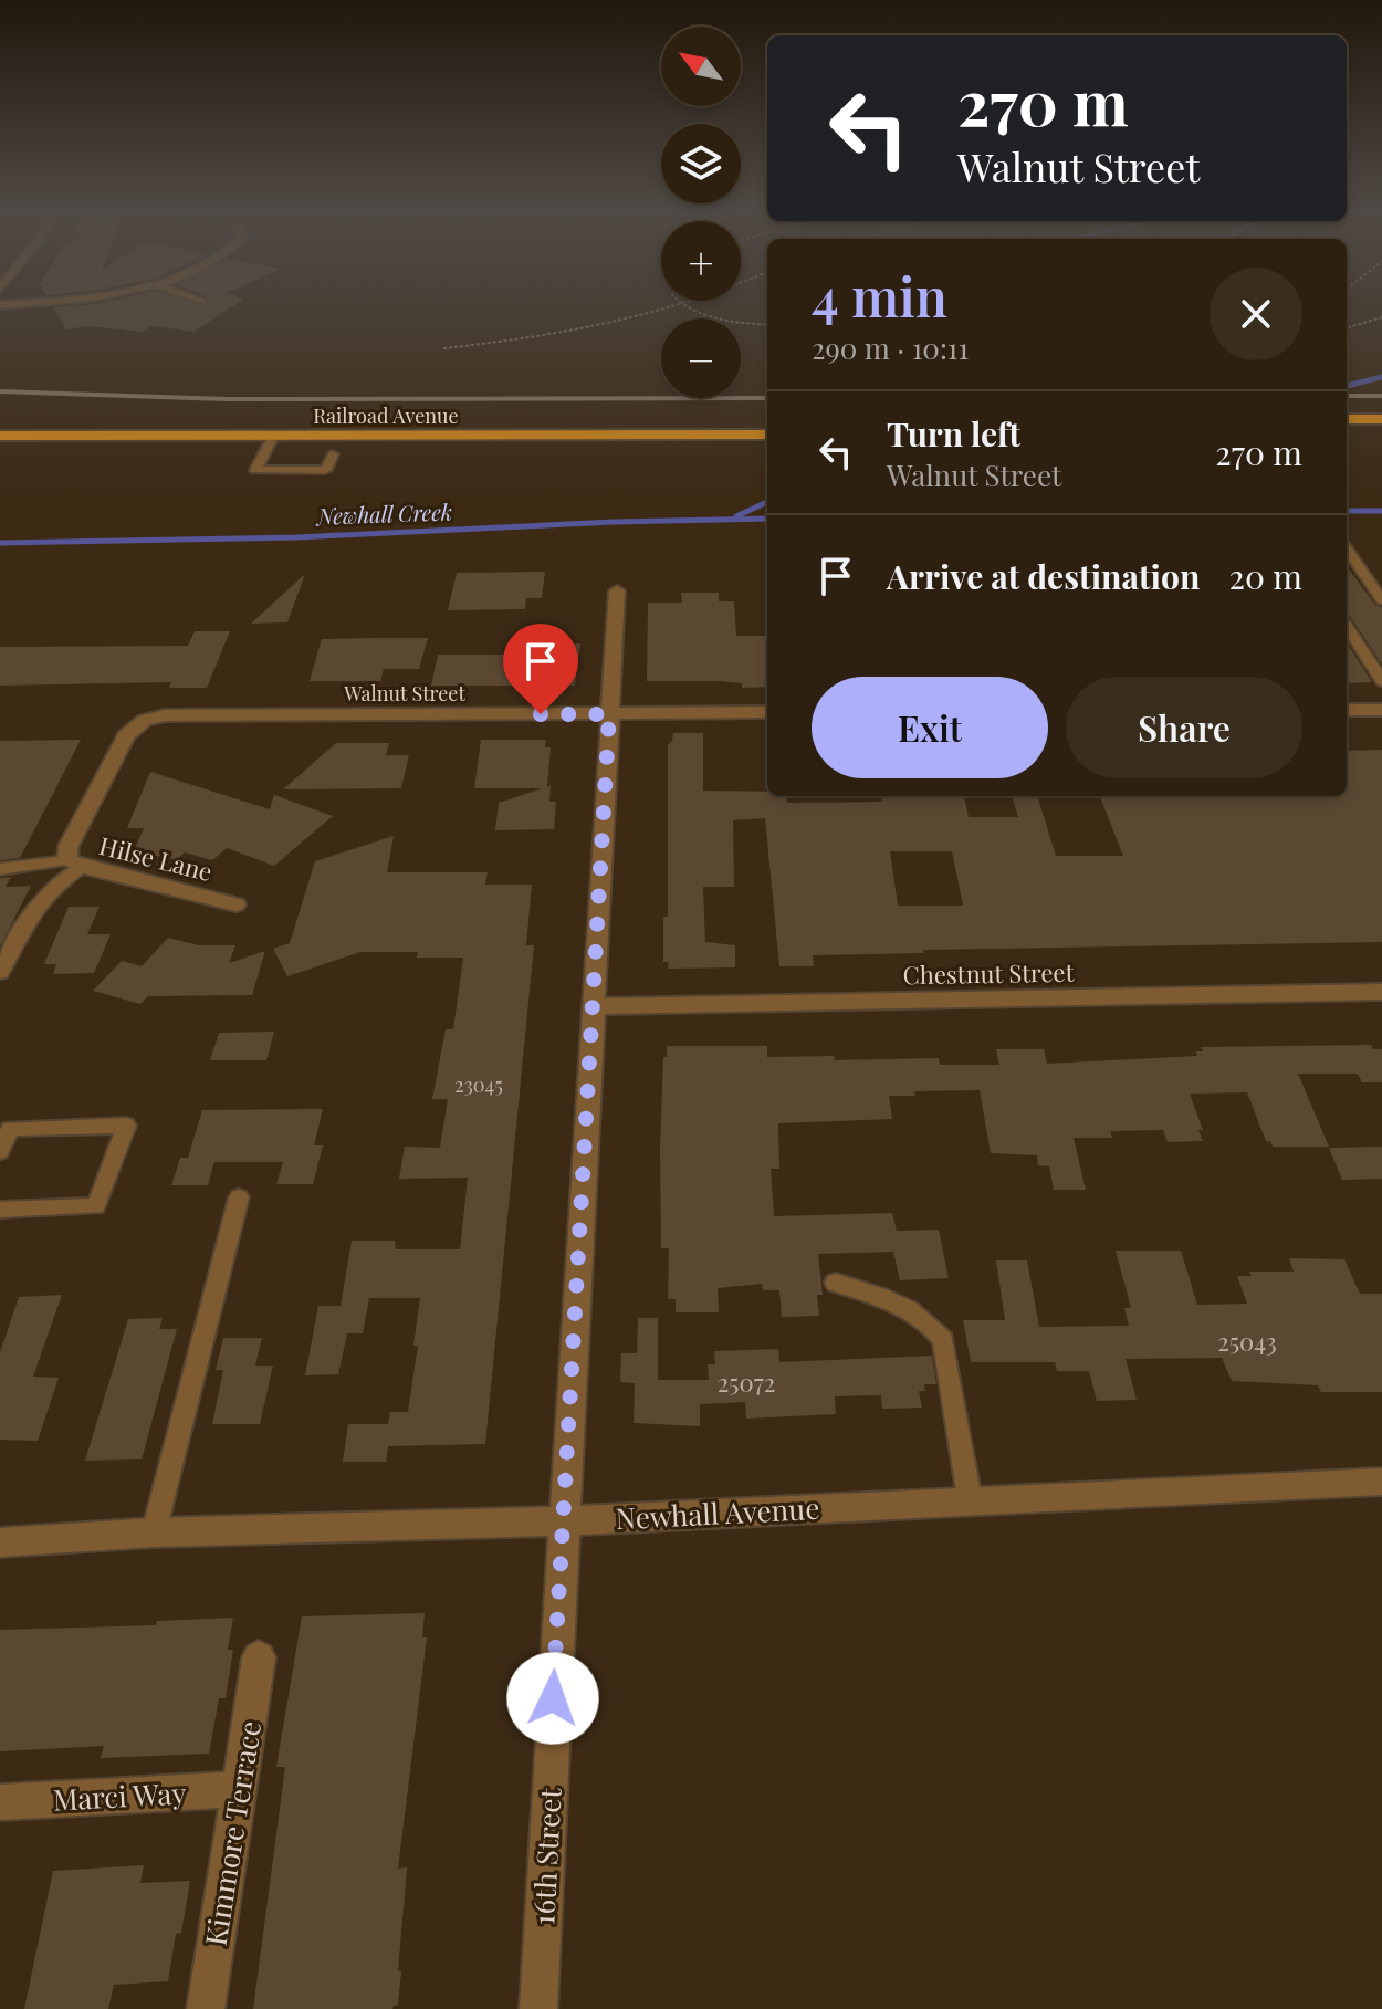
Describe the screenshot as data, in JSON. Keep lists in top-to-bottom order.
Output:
{
  "streets": {
    "main road": ["Railroad Avenue"],
    "street": [
      "Walnut Street",
      "Hilse Lane",
      "Chestnut Street",
      "Newhall Avenue",
      "Marci Way",
      "Kimmore Terrace",
      "16th Street"
    ]
  },
  "crossings": [
    ["Walnut Street", "Hilse Lane"],
    ["Walnut Street", "16th Street"],
    ["Chestnut Street", "16th Street"],
    ["Newhall Avenue", "16th Street"],
    ["Marci Way", "Kimmore Terrace"]
  ],
  "water": ["Newhall Creek"],
  "house_numbers": ["23045", "25043", "25072"],
  "north": "top left",
  "page": {
    "map_buttons": ["+", "−"],
    "turn": ["270 m", "Walnut Street"],
    "heading": ["4 min", "290 m · 10:11"],
    "list": [
      {
        "name": "Turn left",
        "note": "Walnut Street",
        "value": "270 m"
      },
      {
        "name": "Arrive at destination",
        "value": "20 m"
      }
    ],
    "buttons": ["Exit", "Share"]
  }
}
